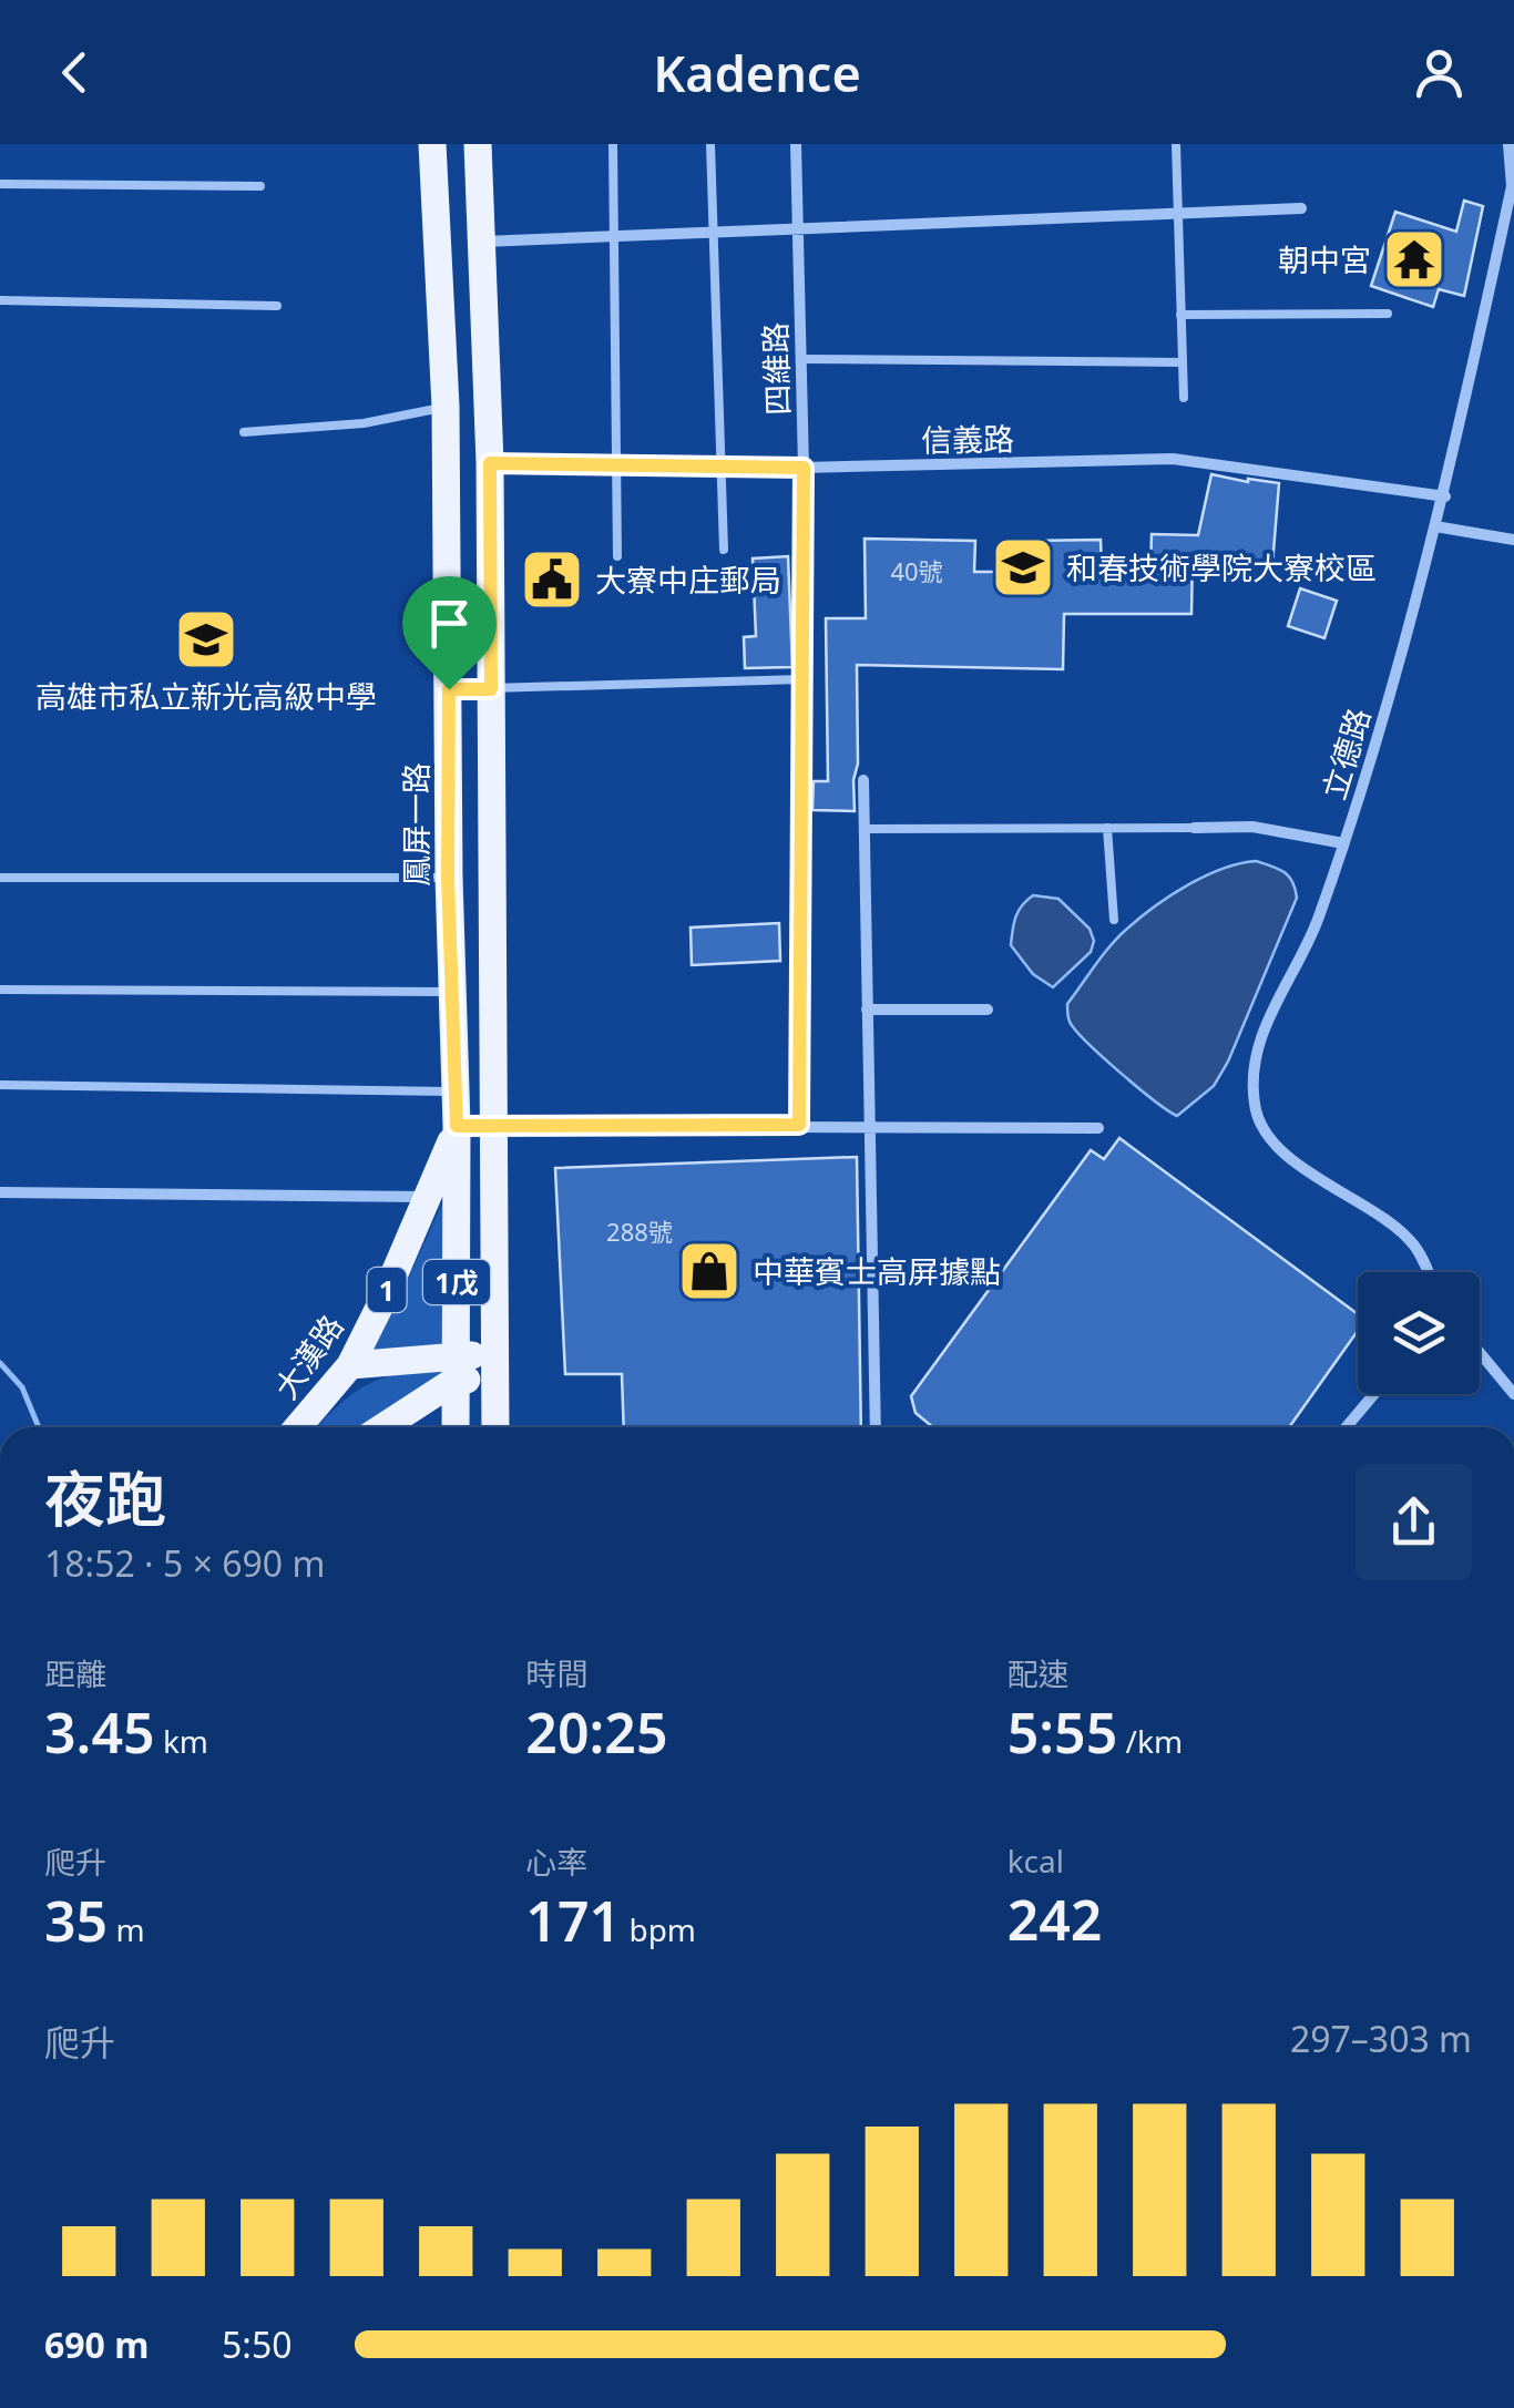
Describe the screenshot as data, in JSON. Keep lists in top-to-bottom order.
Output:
{
  "streets": {
    "main road": [
      "鳳屏一路",
      "1戊",
      "1",
      "大漢路"
    ],
    "street": ["四維路", "信義路", "立德路"]
  },
  "crossings": [
    ["四維路", "信義路"],
    ["信義路", "立德路"],
    ["鳳屏一路", "大漢路"]
  ],
  "places": {
    "temple": ["朝中宮"],
    "school or university": ["和春技術學院大寮校區", "高雄市私立新光高級中學"],
    "public building": ["大寮中庄郵局"],
    "shop": ["中華賓士高屏據點"]
  },
  "house_numbers": ["40號", "288號"],
  "page": {
    "header": "Kadence",
    "heading": ["夜跑", "18:52 · 5 × 690 m"],
    "stats": [
      ["距離", "3.45 km"],
      ["時間", "20:25"],
      ["配速", "5:55 /km"],
      ["爬升", "35 m"],
      ["心率", "171 bpm"],
      ["kcal", "242"]
    ],
    "chart": ["爬升", "297–303 m"],
    "list": [
      {
        "name": "690 m",
        "note": "5:50"
      }
    ]
  }
}
